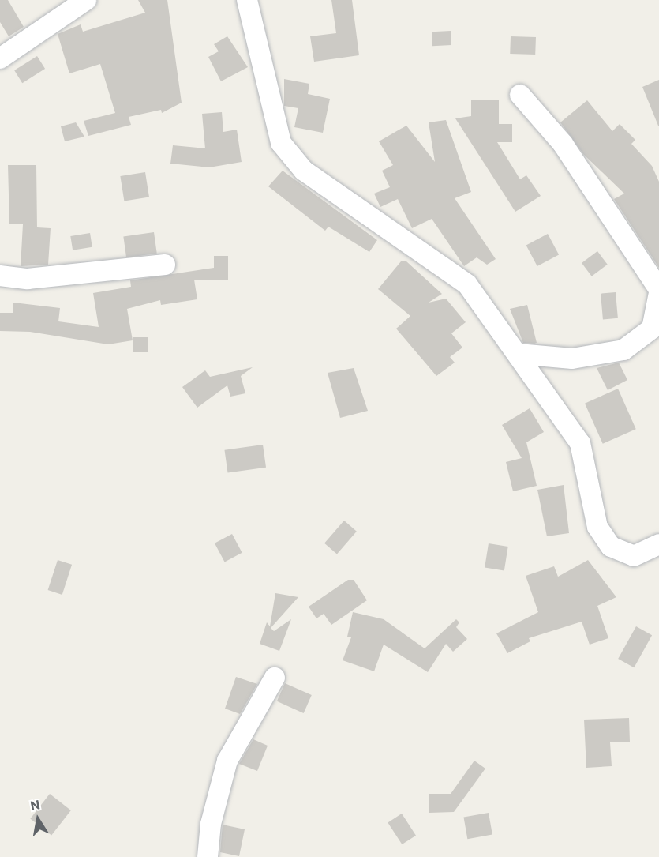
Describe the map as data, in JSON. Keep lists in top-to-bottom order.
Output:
{
  "north": "top"
}
